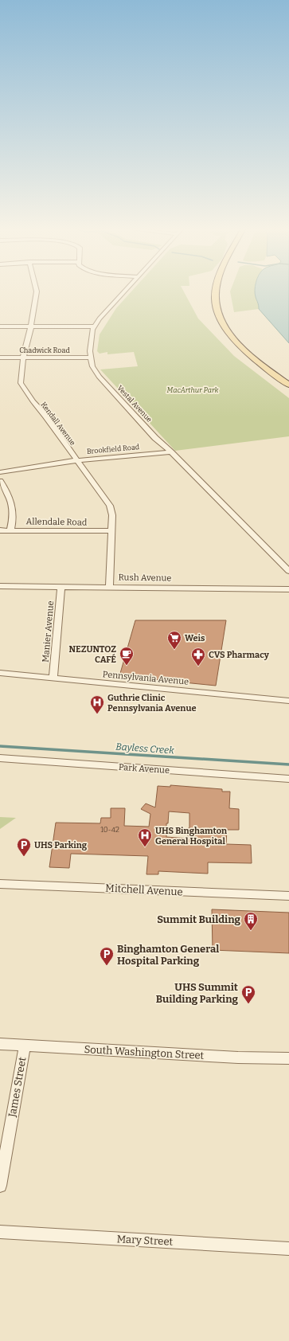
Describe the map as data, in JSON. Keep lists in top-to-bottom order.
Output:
{
  "streets": {
    "street": [
      "Chadwick Road",
      "Vestal Avenue",
      "Kendall Avenue",
      "Brookfield Road",
      "Allendale Road",
      "Rush Avenue",
      "Manier Avenue",
      "Pennsylvania Avenue",
      "Park Avenue",
      "Mitchell Avenue",
      "South Washington Street",
      "James Street",
      "Mary Street"
    ]
  },
  "crossings": [
    ["Chadwick Road", "Vestal Avenue"],
    ["Chadwick Road", "Kendall Avenue"],
    ["Vestal Avenue", "Brookfield Road"],
    ["Kendall Avenue", "Brookfield Road"],
    ["Kendall Avenue", "Allendale Road"],
    ["Kendall Avenue", "Rush Avenue"],
    ["Rush Avenue", "Manier Avenue"],
    ["Manier Avenue", "Pennsylvania Avenue"],
    ["South Washington Street", "James Street"]
  ],
  "water": ["Bayless Creek"],
  "parks": ["MacArthur Park"],
  "places": {
    "supermarket": ["Weis"],
    "cafe": ["NEZUNTOZ CAFÉ"],
    "pharmacy": ["CVS Pharmacy"],
    "hospital": ["Guthrie Clinic Pennsylvania Avenue", "UHS Binghamton General Hospital"],
    "parking": ["UHS Parking", "Binghamton General Hospital Parking", "UHS Summit Building Parking"],
    "building": ["Summit Building"]
  },
  "house_numbers": ["10-42"]
}
